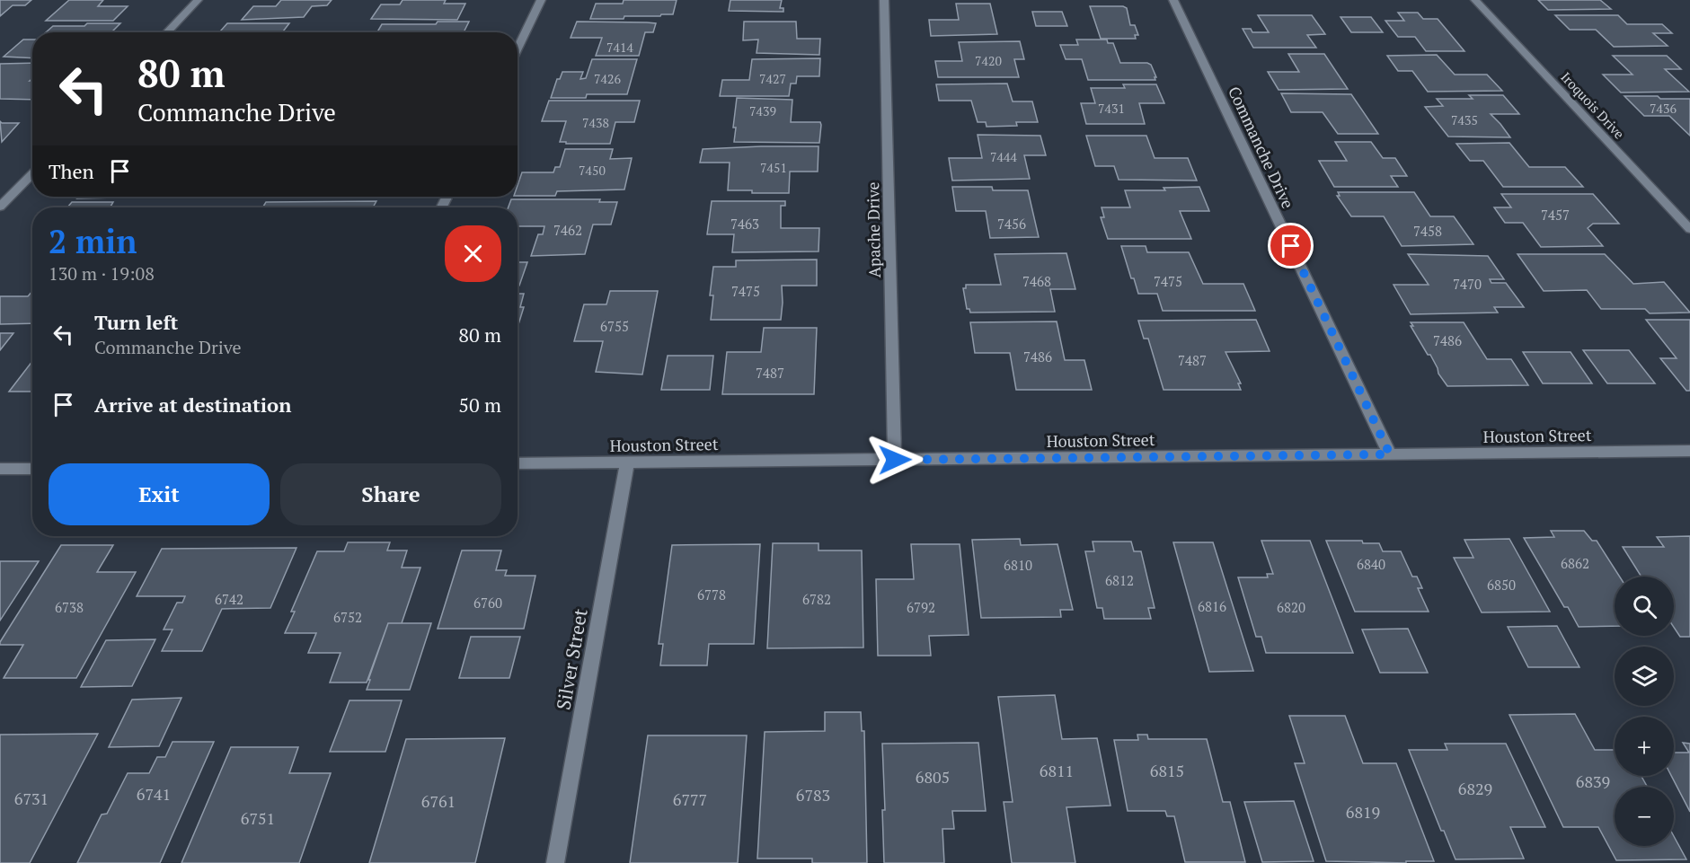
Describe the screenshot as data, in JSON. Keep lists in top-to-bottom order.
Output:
{
  "streets": {
    "street": [
      "Iroquois Drive",
      "Commanche Drive",
      "Apache Drive",
      "Houston Street",
      "Silver Street"
    ]
  },
  "crossings": [
    ["Commanche Drive", "Houston Street"],
    ["Apache Drive", "Houston Street"],
    ["Houston Street", "Silver Street"]
  ],
  "house_numbers": [
    "7414",
    "7420",
    "7426",
    "7427",
    "7431",
    "7436",
    "7439",
    "7435",
    "7438",
    "7444",
    "7451",
    "7450",
    "7457",
    "7463",
    "7456",
    "7462",
    "7458",
    "7468",
    "7475",
    "7470",
    "7475",
    "6755",
    "7486",
    "7486",
    "7487",
    "7487",
    "6862",
    "6840",
    "6810",
    "6812",
    "6850",
    "6778",
    "6742",
    "6782",
    "6760",
    "6816",
    "6738",
    "6792",
    "6820",
    "6752",
    "6811",
    "6815",
    "6805",
    "6839",
    "6829",
    "6741",
    "6783",
    "6731",
    "6777",
    "6761",
    "6819",
    "6751"
  ],
  "page": {
    "turn": ["80 m", "Commanche Drive"],
    "then": "Then",
    "heading": ["2 min", "130 m · 19:08"],
    "list": [
      {
        "name": "Turn left",
        "note": "Commanche Drive",
        "value": "80 m"
      },
      {
        "name": "Arrive at destination",
        "value": "50 m"
      }
    ],
    "buttons": ["Exit", "Share"],
    "map_buttons": ["+", "−"]
  }
}
